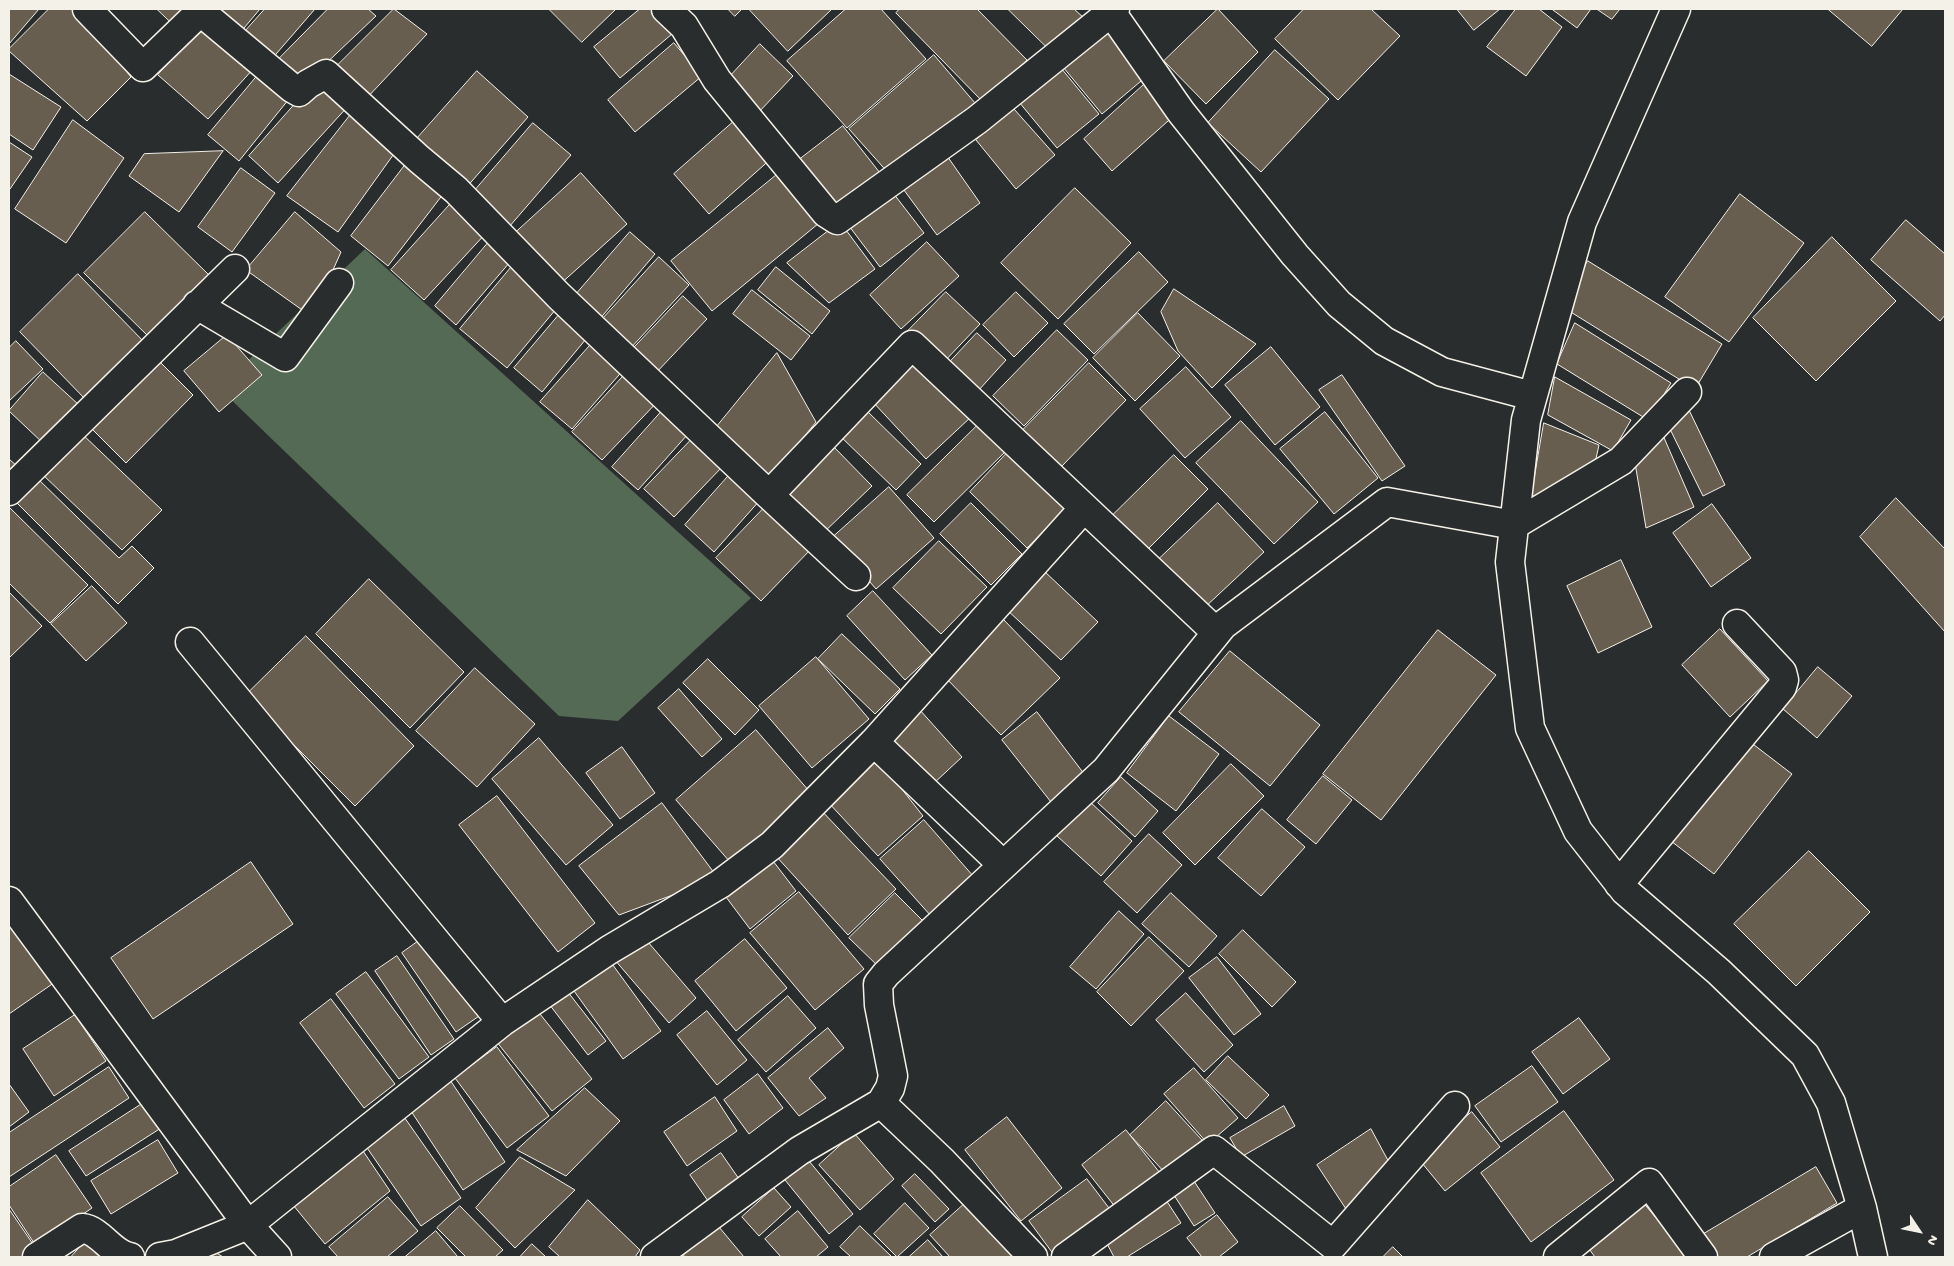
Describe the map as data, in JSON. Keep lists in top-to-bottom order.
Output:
{
  "north": "bottom right"
}
